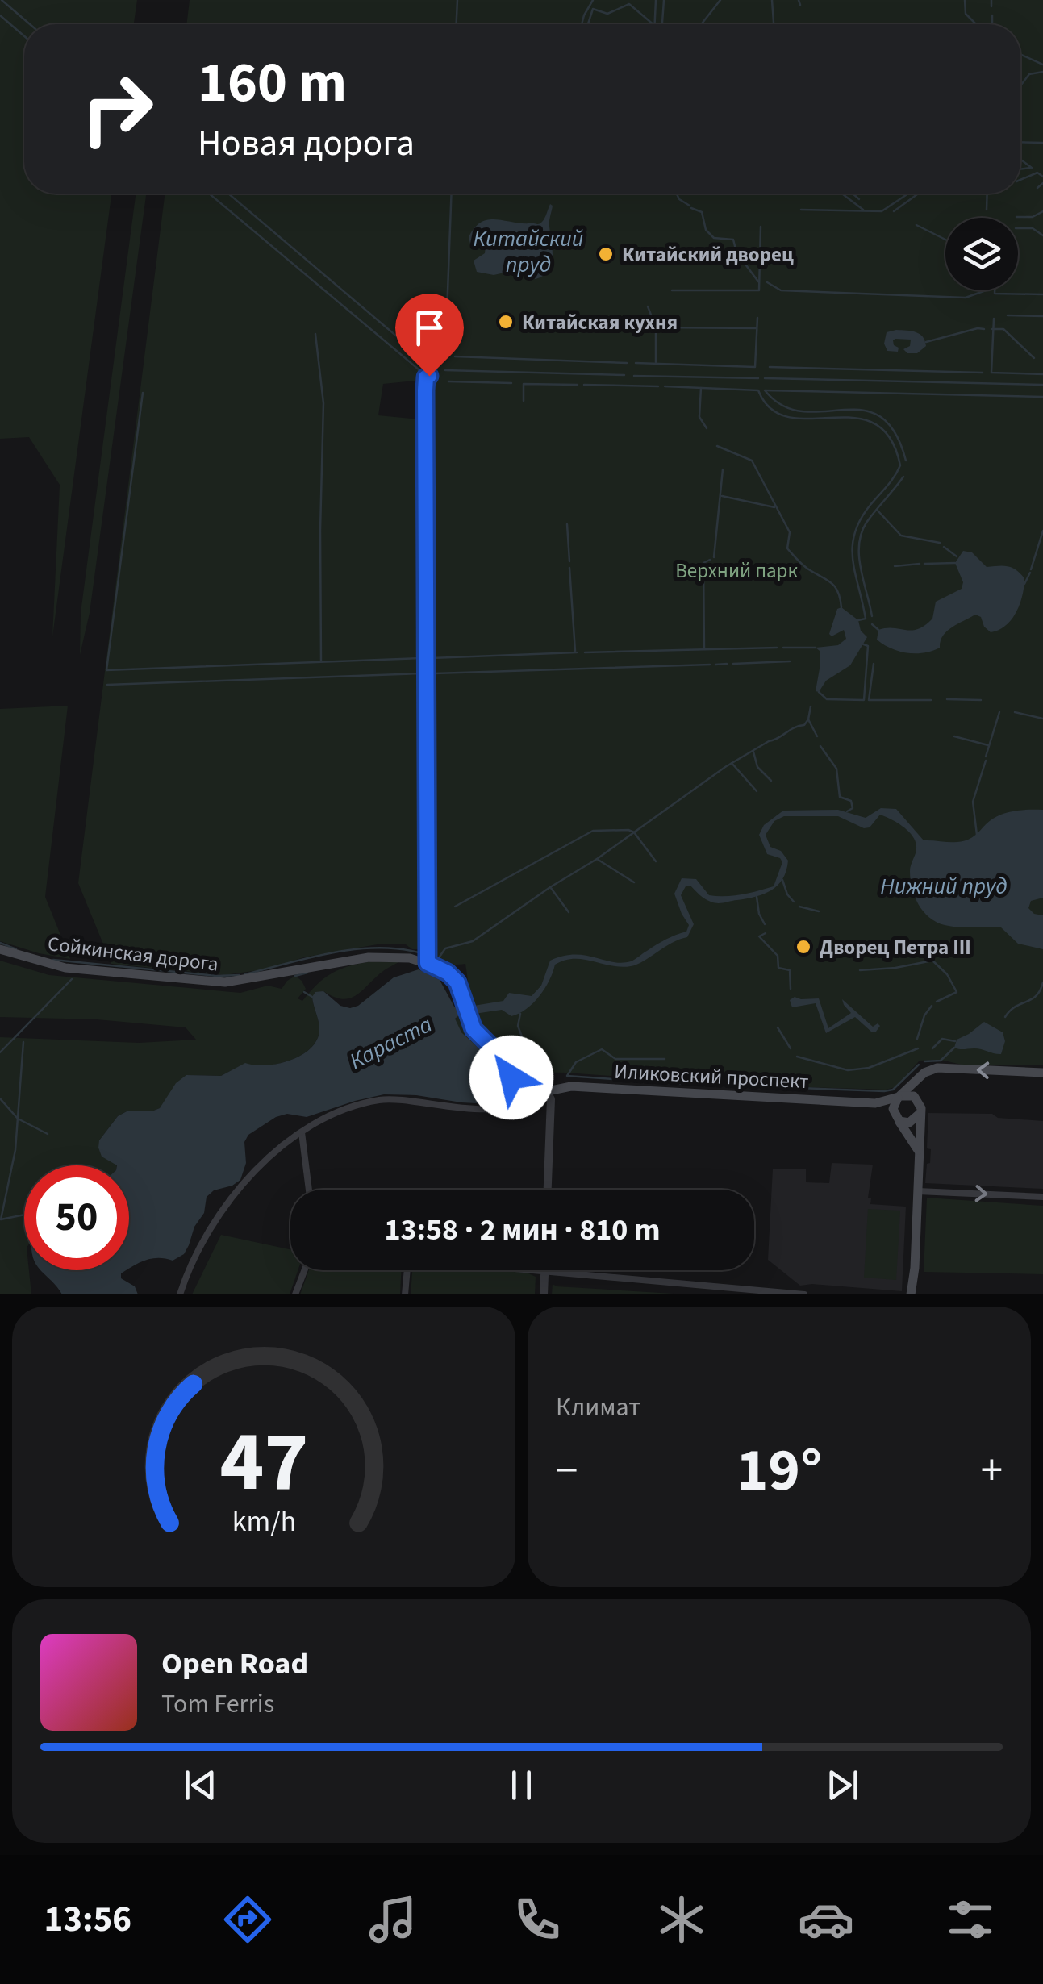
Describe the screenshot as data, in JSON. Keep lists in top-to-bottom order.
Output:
{
  "streets": {
    "main road": ["Сойкинская дорога", "Иликовский проспект"]
  },
  "crossings": [
    ["Сойкинская дорога", "Иликовский проспект"]
  ],
  "water": ["Китайский пруд", "Нижний пруд", "Караста"],
  "parks": ["Верхний парк"],
  "places": ["Китайский дворец", "Китайская кухня", "Дворец Петра III"],
  "page": {
    "turn": ["160 m", "Новая дорога"],
    "limit": "50",
    "trip": "13:58 · 2 мин · 810 m",
    "tile": "Климат",
    "heat": ["−", "19°", "+"],
    "song": ["Open Road", "Tom Ferris"],
    "tabs": "13:56",
    "gauge": ["47", "km/h"]
  }
}
